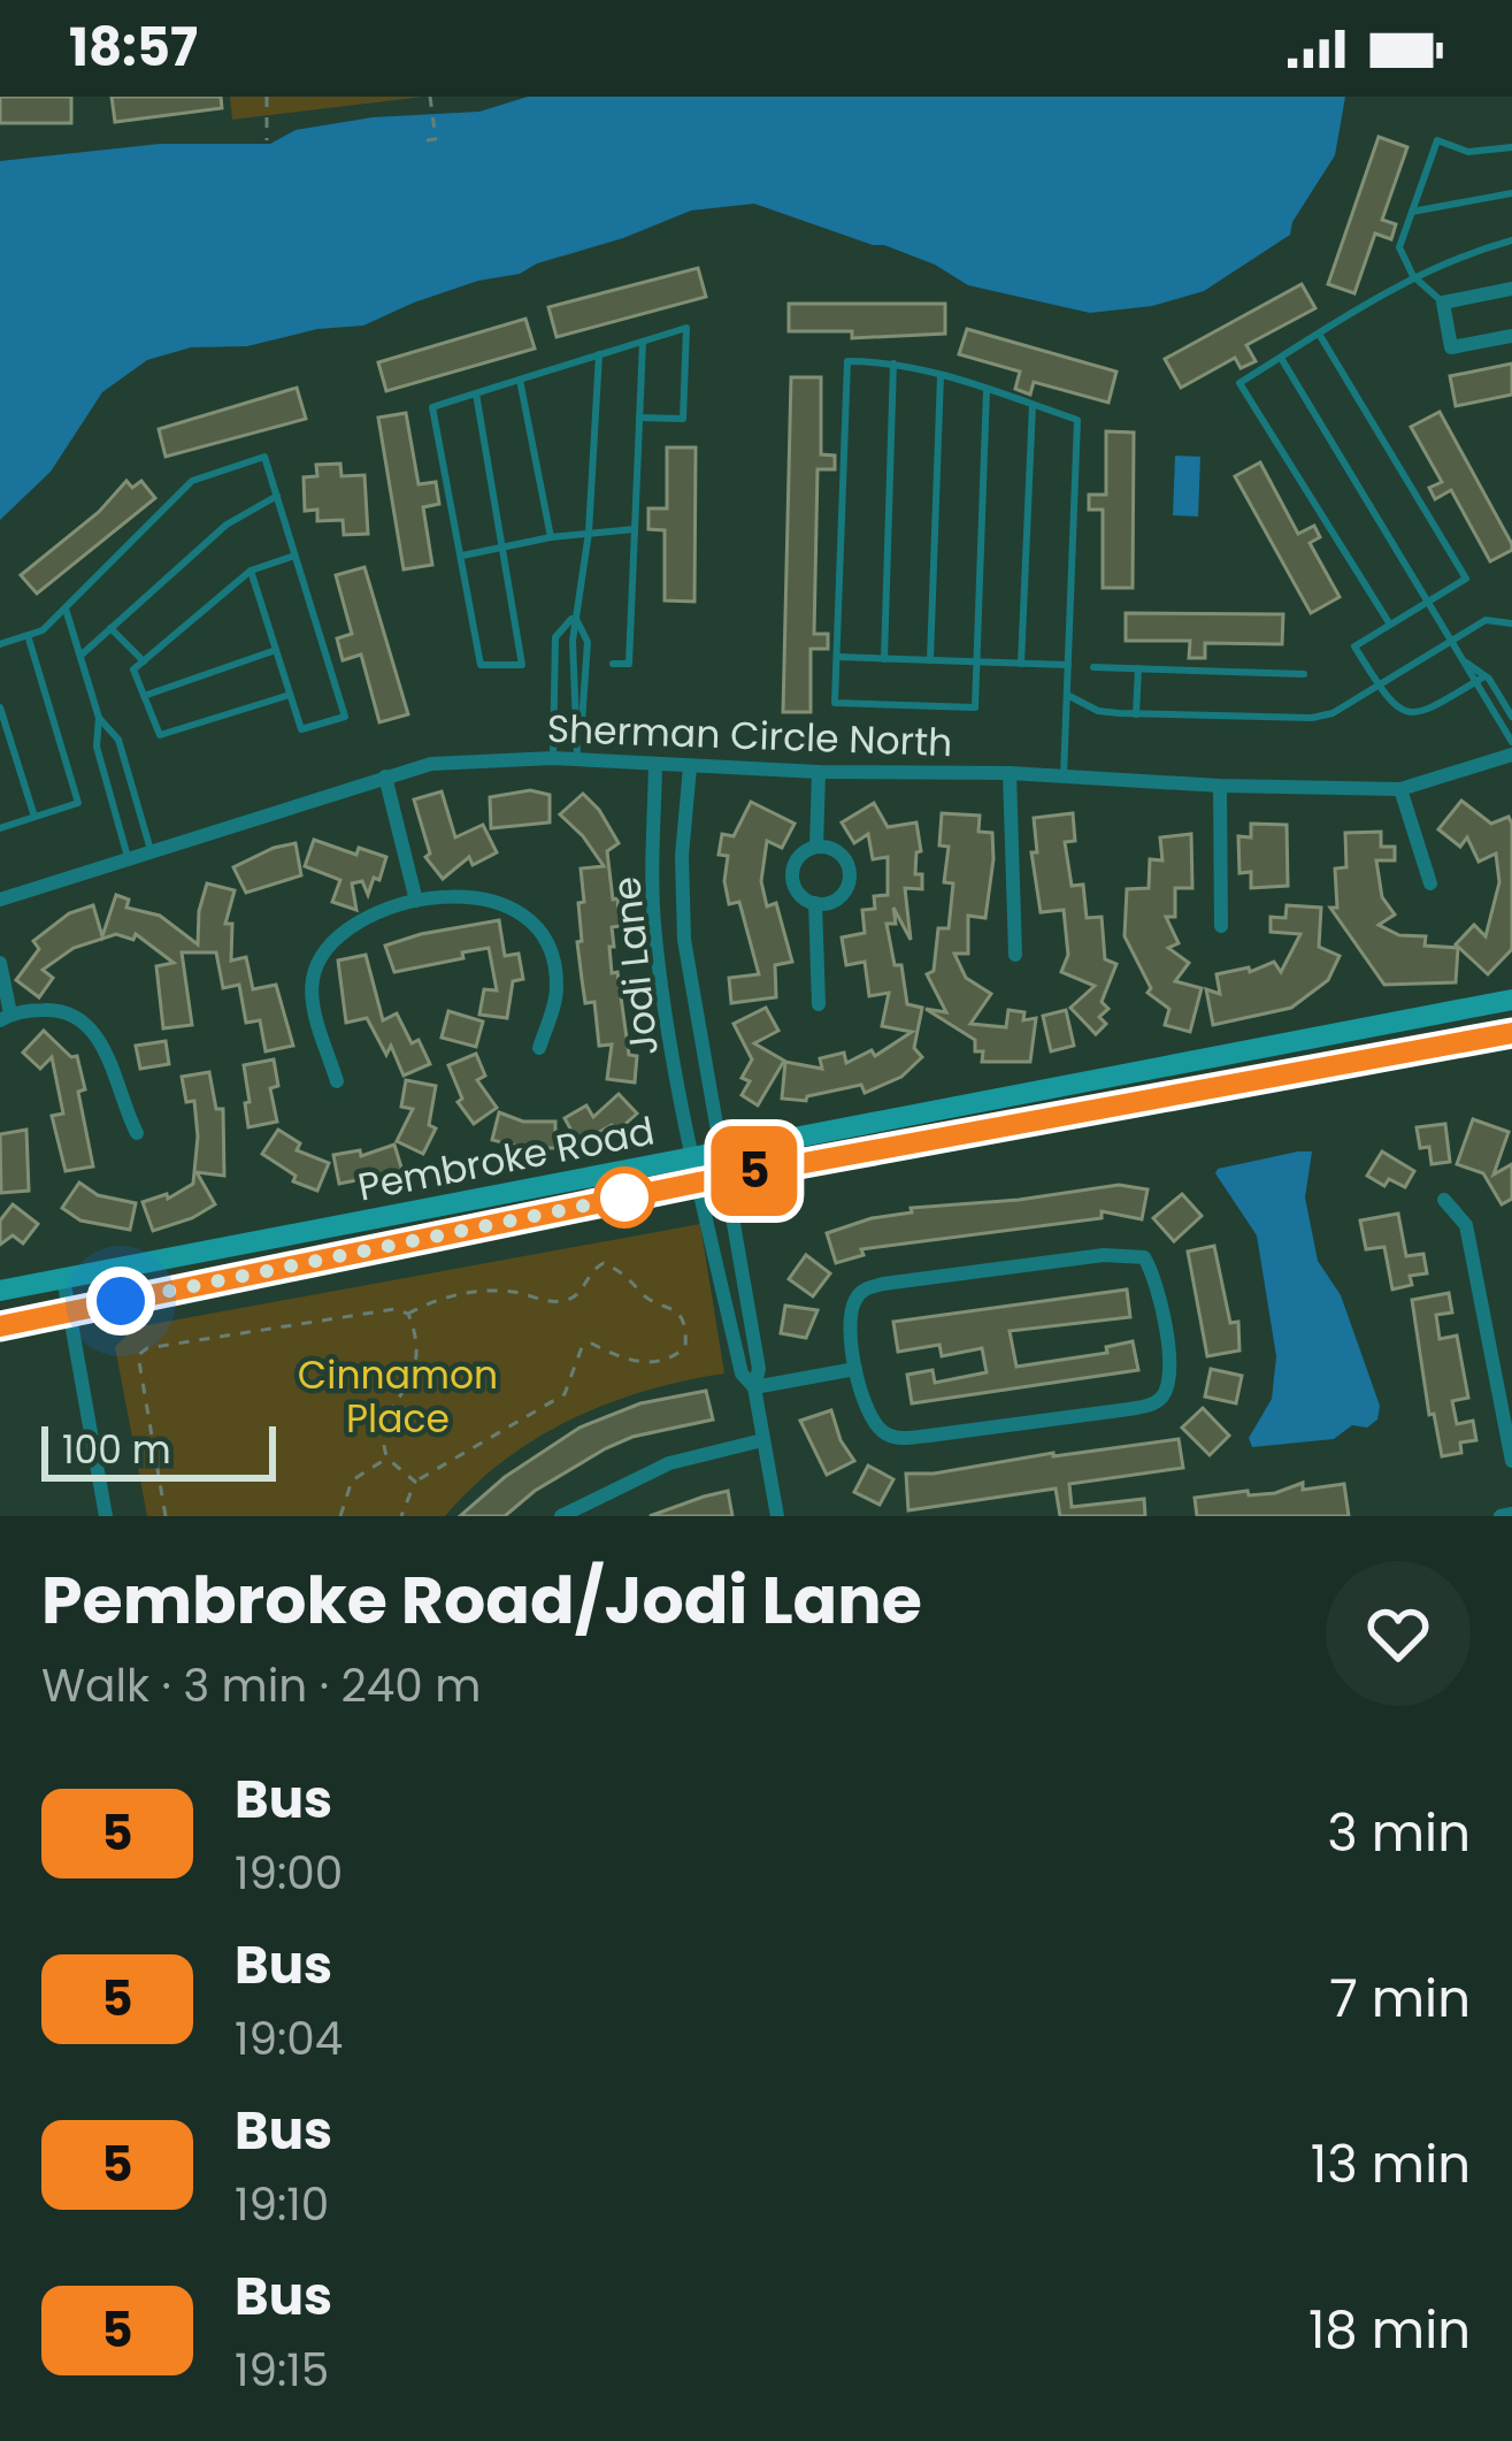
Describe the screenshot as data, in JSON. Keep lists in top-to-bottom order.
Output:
{
  "streets": {
    "main road": ["Pembroke Road"],
    "street": ["Sherman Circle North", "Jodi Lane"]
  },
  "crossings": [
    ["Sherman Circle North", "Jodi Lane"],
    ["Jodi Lane", "Pembroke Road"]
  ],
  "parks": ["Cinnamon Place"],
  "lines": ["bus line 5"],
  "scale_bar": "100 m",
  "page": {
    "status": "18:57",
    "on_map": "5",
    "scale": "100 m",
    "heading": ["Pembroke Road/Jodi Lane", "Walk · 3 min · 240 m"],
    "list": [
      {
        "mark": "5",
        "name": "Bus",
        "note": "19:00",
        "value": "3 min"
      },
      {
        "mark": "5",
        "name": "Bus",
        "note": "19:04",
        "value": "7 min"
      },
      {
        "mark": "5",
        "name": "Bus",
        "note": "19:10",
        "value": "13 min"
      },
      {
        "mark": "5",
        "name": "Bus",
        "note": "19:15",
        "value": "18 min"
      }
    ]
  }
}
